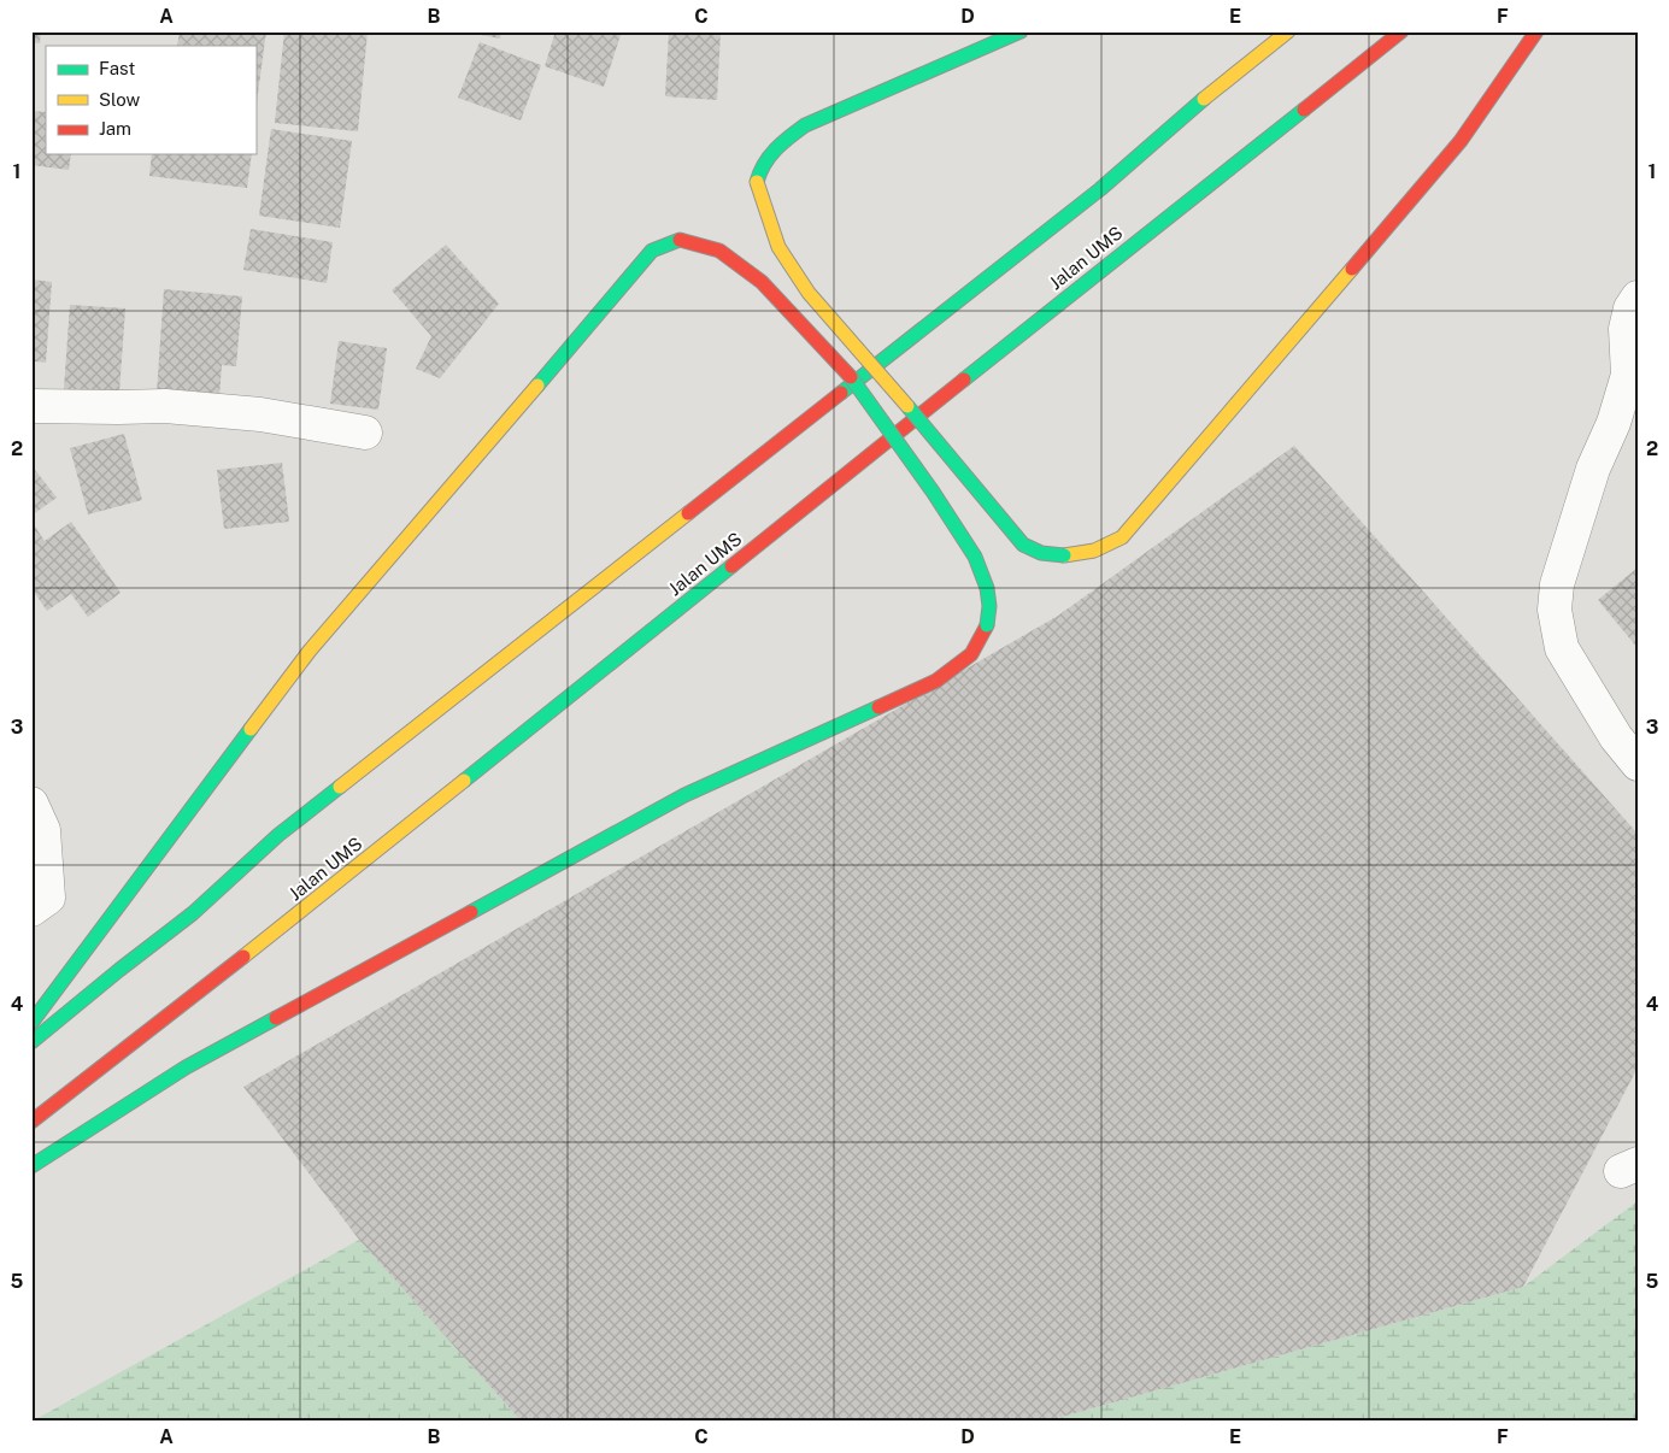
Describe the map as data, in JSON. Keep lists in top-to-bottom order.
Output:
{
  "streets": {
    "highway": ["Jalan UMS"]
  },
  "legend": ["Fast", "Slow", "Jam"],
  "grid": {
    "columns": [
      "A",
      "B",
      "C",
      "D",
      "E",
      "F"
    ],
    "rows": [
      "1",
      "2",
      "3",
      "4",
      "5"
    ]
  }
}
